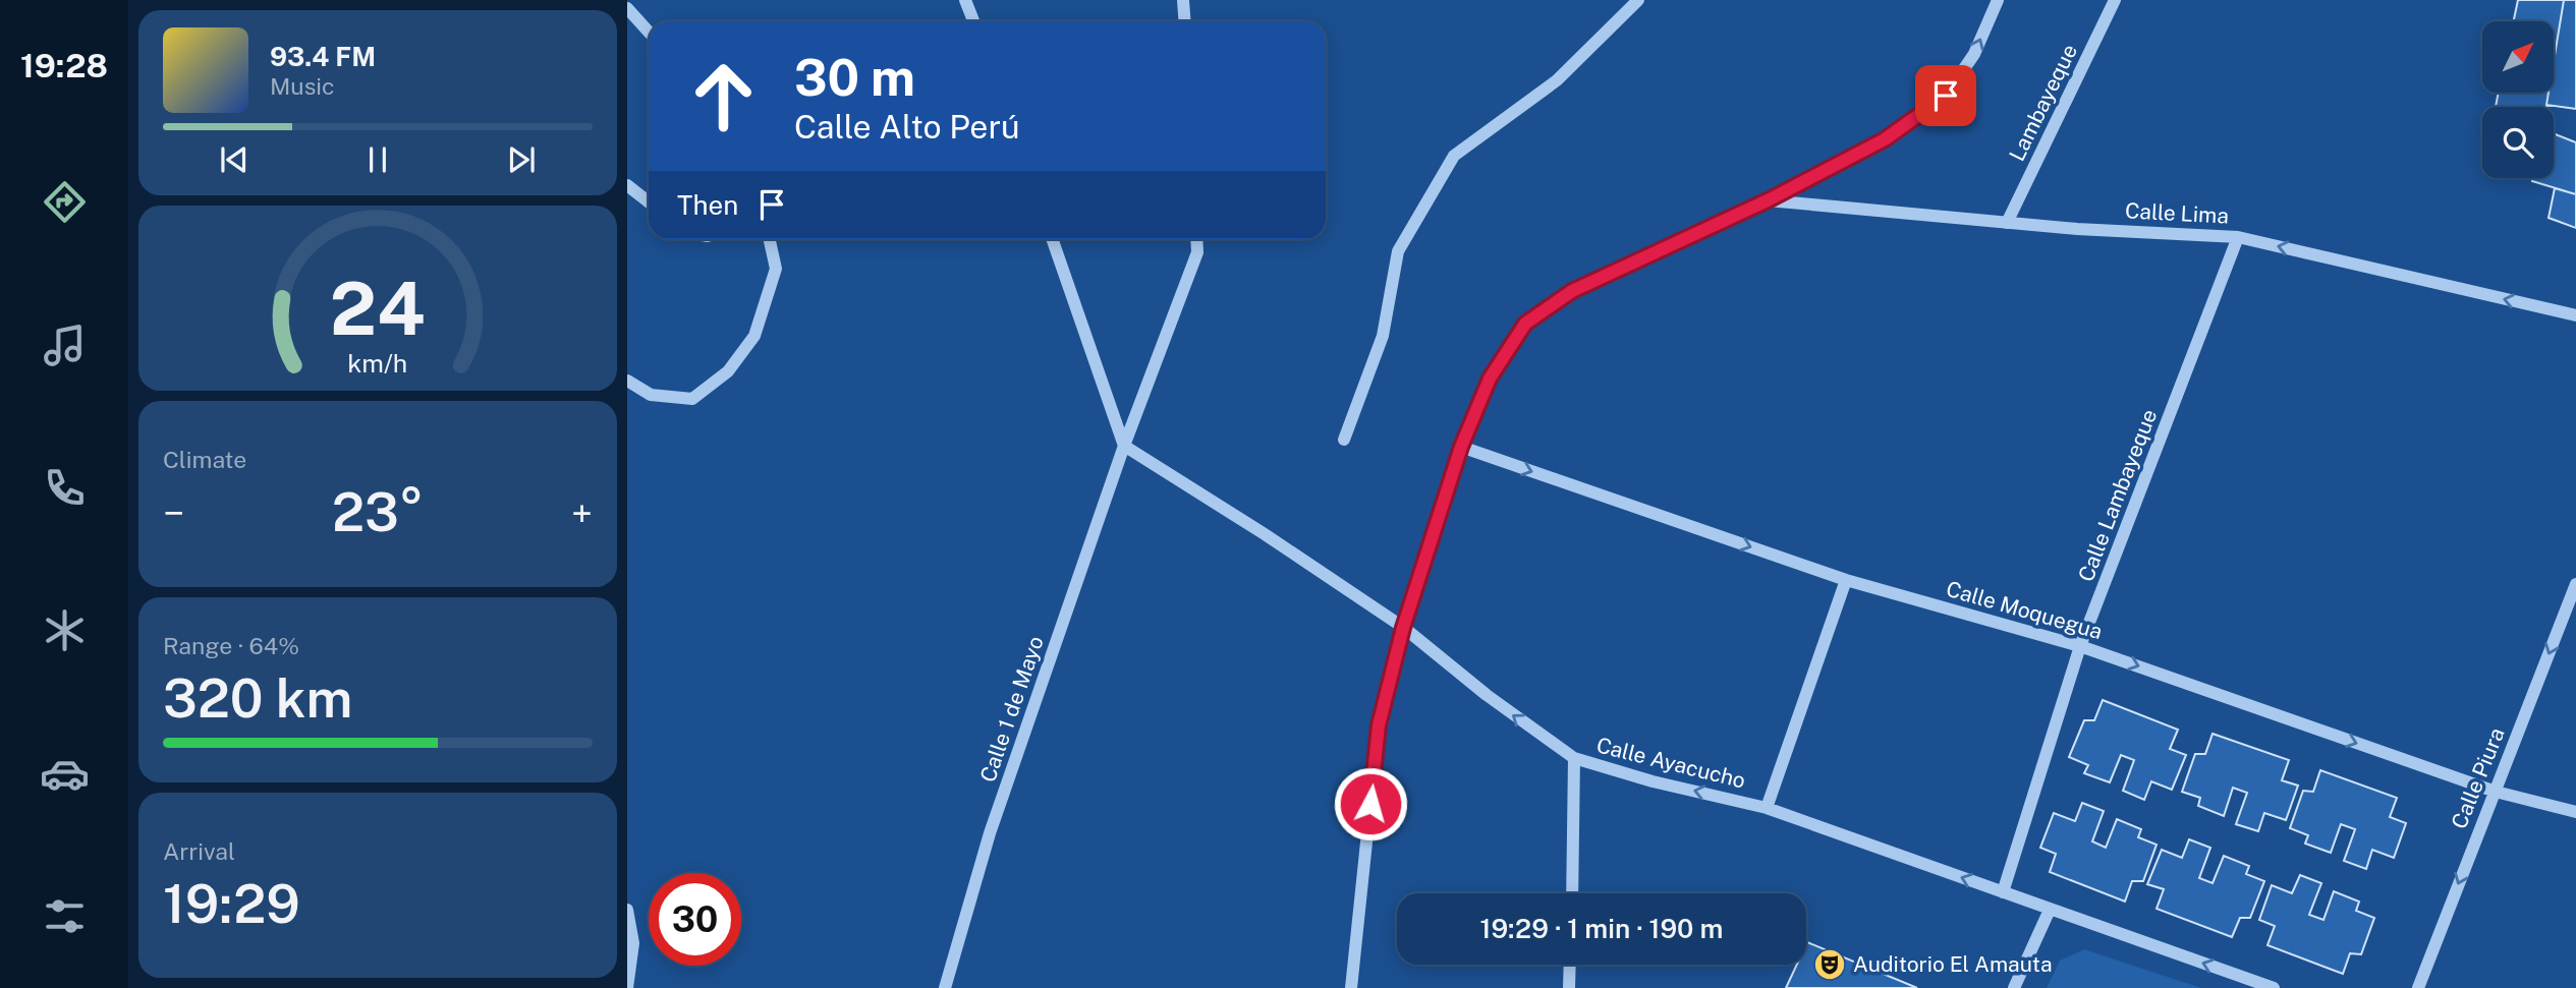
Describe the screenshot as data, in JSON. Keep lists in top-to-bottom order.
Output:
{
  "streets": {
    "street": [
      "Lambayeque",
      "Calle Lima",
      "Calle Lambayeque",
      "Calle Moquegua",
      "Calle 1 de Mayo",
      "Calle Ayacucho",
      "Calle Piura"
    ]
  },
  "crossings": [
    ["Lambayeque", "Calle Lima"],
    ["Calle Lima", "Calle Lambayeque"],
    ["Calle Lambayeque", "Calle Moquegua"],
    ["Calle Lambayeque", "Calle Ayacucho"],
    ["Calle Moquegua", "Calle Piura"],
    ["Calle 1 de Mayo", "Calle Ayacucho"]
  ],
  "one_way": [
    "Calle Lima",
    "Calle Moquegua",
    "Calle Ayacucho",
    "Calle Piura"
  ],
  "places": {
    "theatre": ["Auditorio El Amauta"]
  },
  "north": "top right",
  "page": {
    "tabs": "19:28",
    "turn": ["30 m", "Calle Alto Perú"],
    "song": ["93.4 FM", "Music"],
    "then": "Then",
    "tile": [
      "Climate",
      ["Range · 64%", "320 km"],
      ["Arrival", "19:29"]
    ],
    "heat": ["−", "23°", "+"],
    "limit": "30",
    "trip": "19:29 · 1 min · 190 m",
    "gauge": ["24", "km/h"]
  }
}
